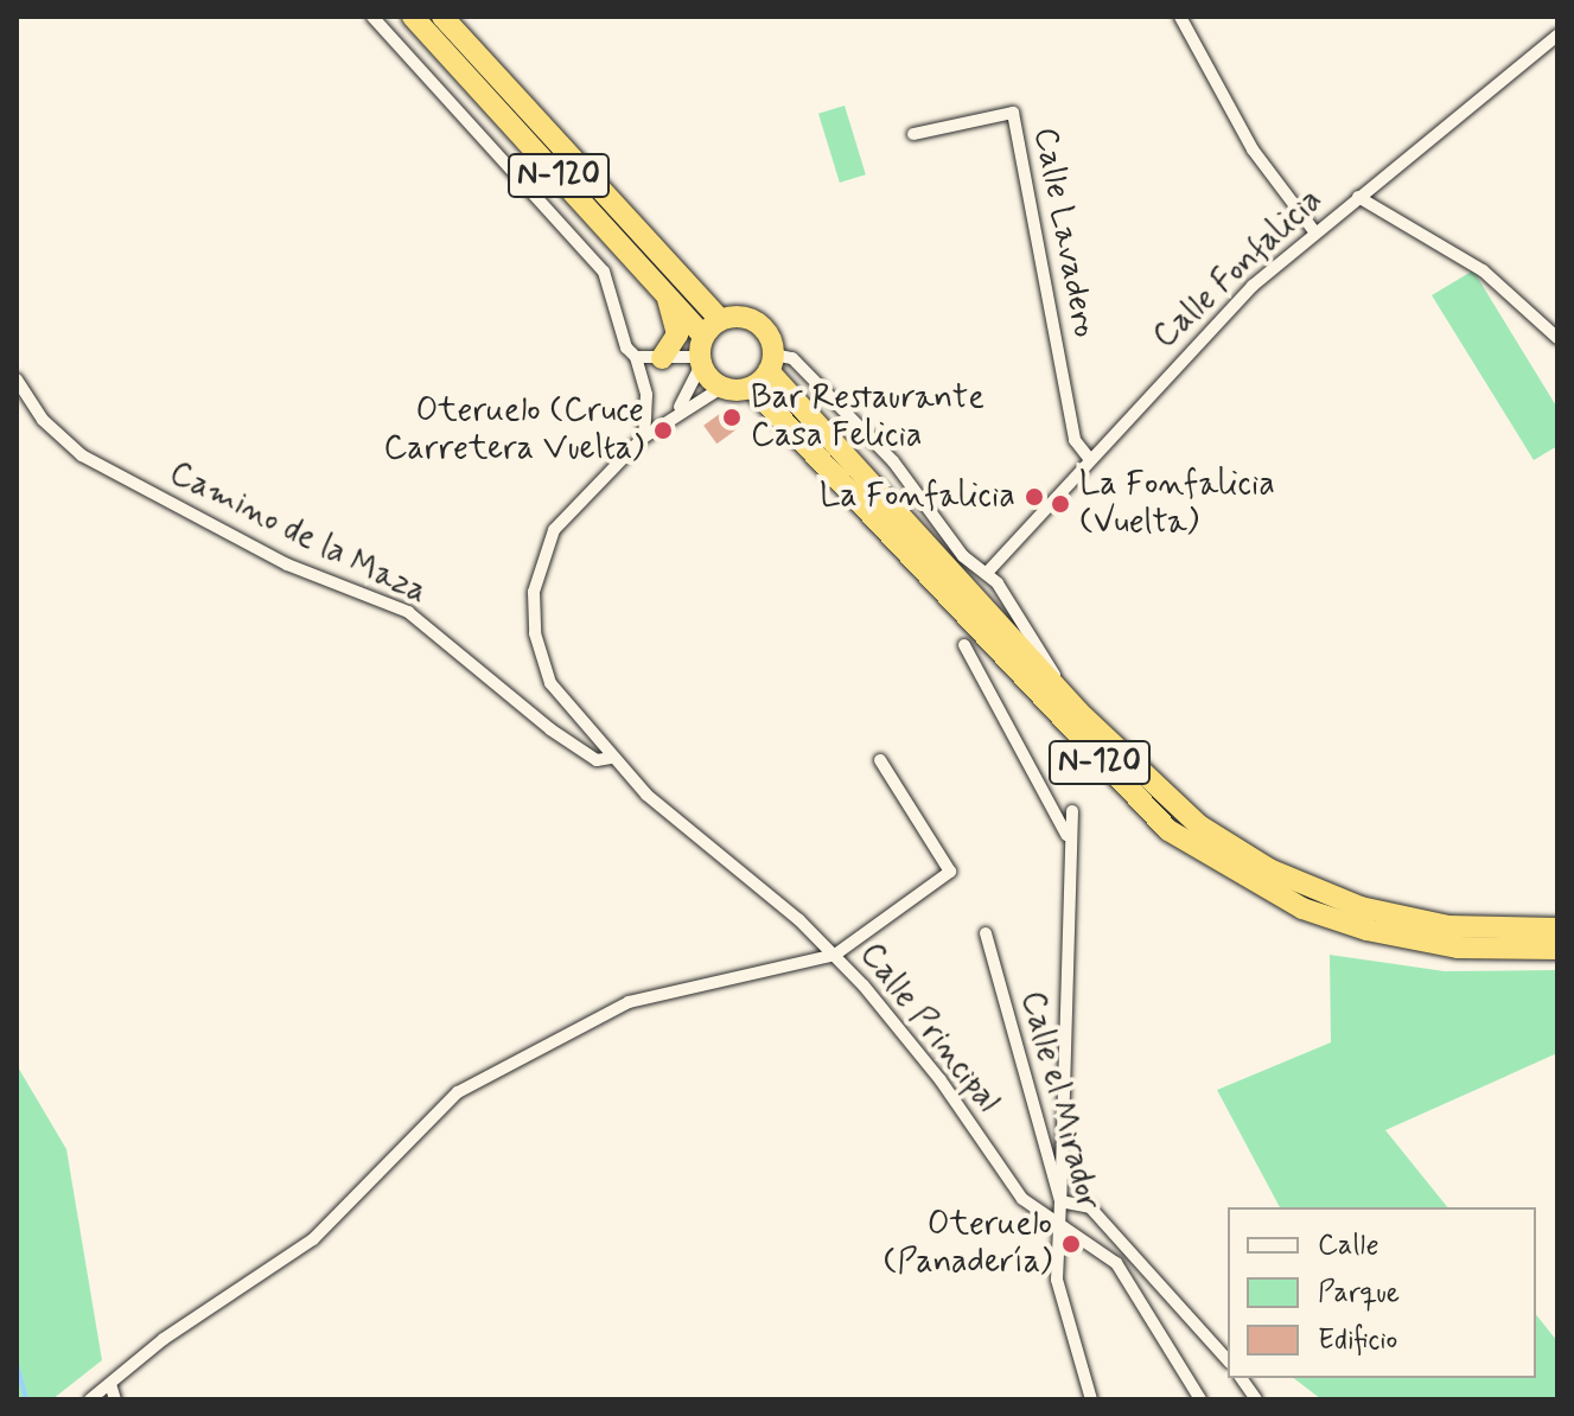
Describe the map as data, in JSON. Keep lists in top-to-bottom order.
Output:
{
  "streets": {
    "highway": ["N-120"],
    "street": [
      "Calle Lavadero",
      "Calle Fonfalicia",
      "Camino de la Maza",
      "Calle Principal",
      "Calle el Mirador"
    ]
  },
  "crossings": [
    ["Calle Lavadero", "Calle Fonfalicia"],
    ["Camino de la Maza", "Calle Principal"],
    ["Calle Principal", "Calle el Mirador"]
  ],
  "places": [
    "Bar Restaurante Casa Felicia",
    "Oteruelo (Cruce Carretera Vuelta)",
    "La Fonfalicia",
    "La Fonfalicia (Vuelta)",
    "Oteruelo (Panadería)"
  ],
  "legend": ["Calle", "Parque", "Edificio"]
}
